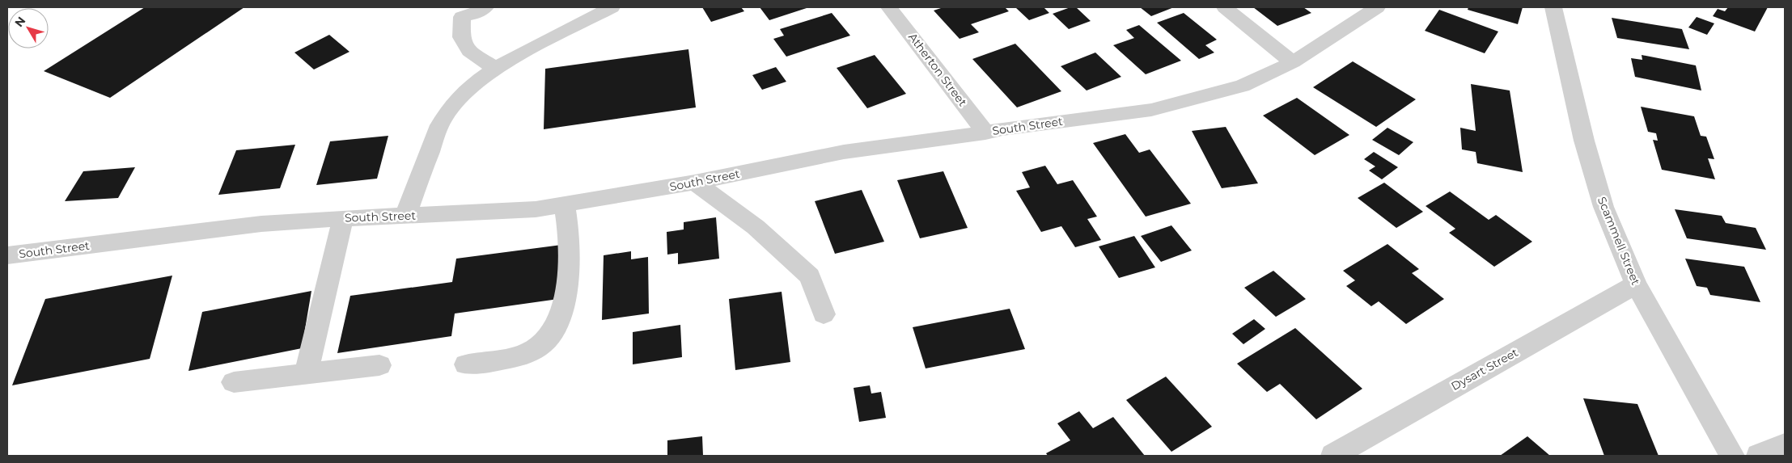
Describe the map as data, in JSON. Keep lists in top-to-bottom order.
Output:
{
  "streets": {
    "street": [
      "Atherton Street",
      "South Street",
      "Scammell Street",
      "Dysart Street"
    ]
  },
  "crossings": [
    ["Atherton Street", "South Street"],
    ["Scammell Street", "Dysart Street"]
  ],
  "north": "top left"
}
